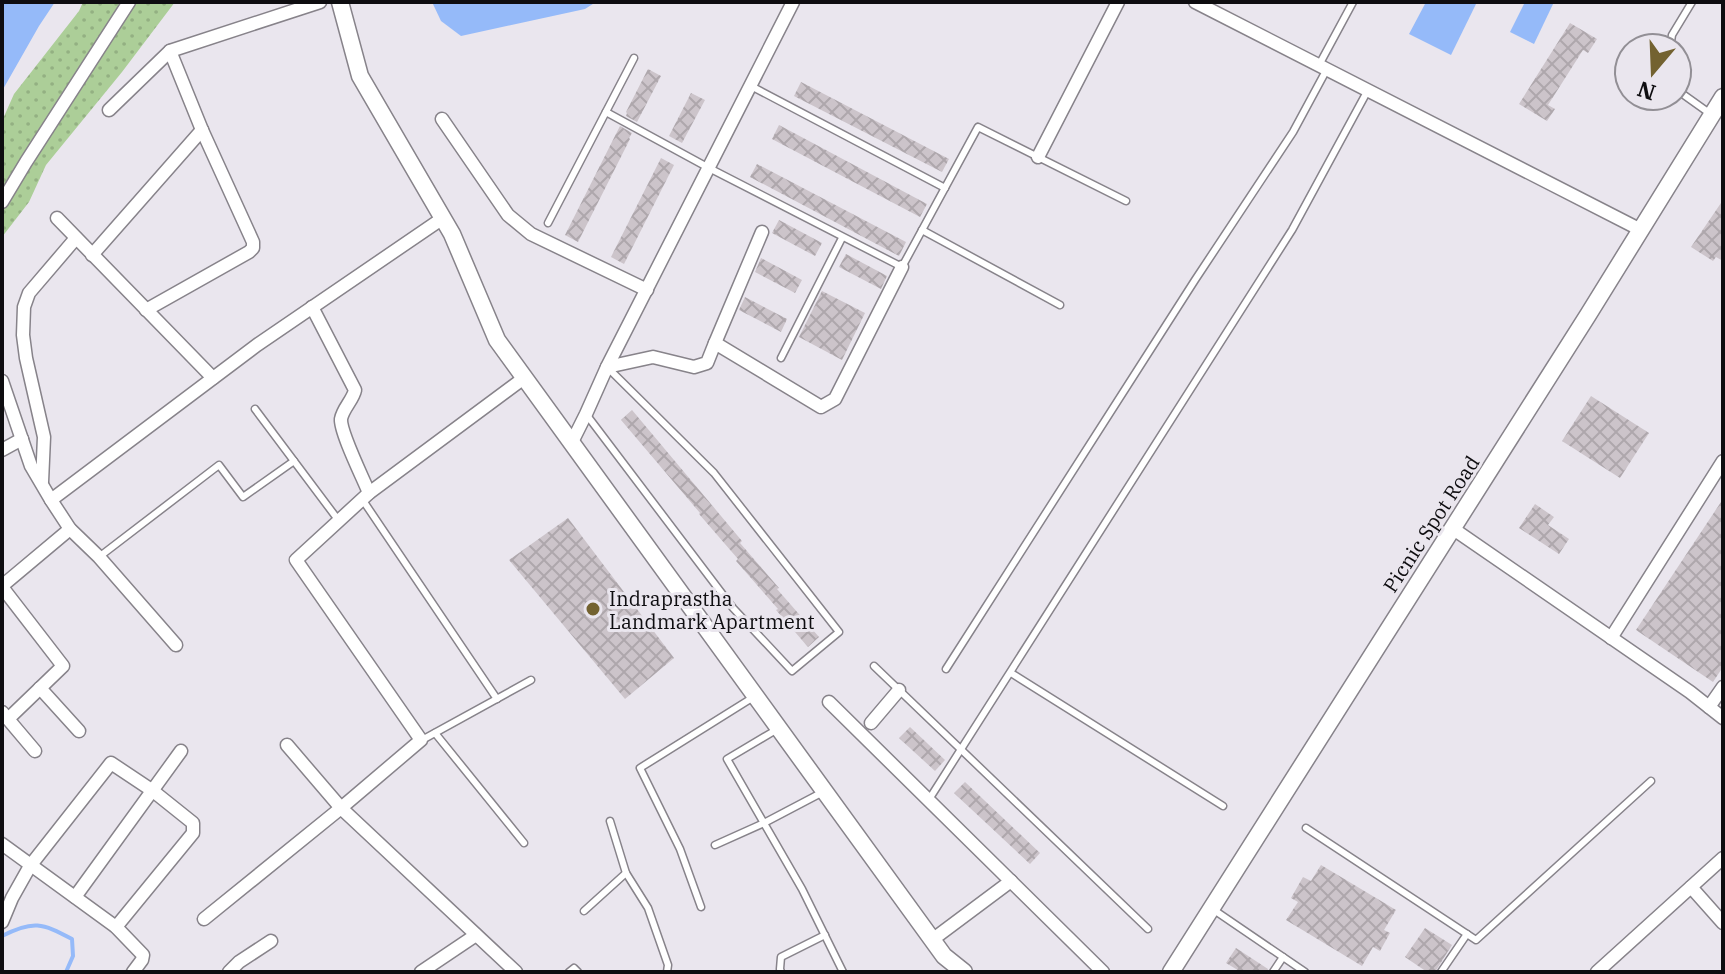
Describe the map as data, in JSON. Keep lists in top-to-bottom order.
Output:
{
  "streets": {
    "street": ["Picnic Spot Road"]
  },
  "places": ["Indraprastha Landmark Apartment"],
  "north": "bottom"
}
